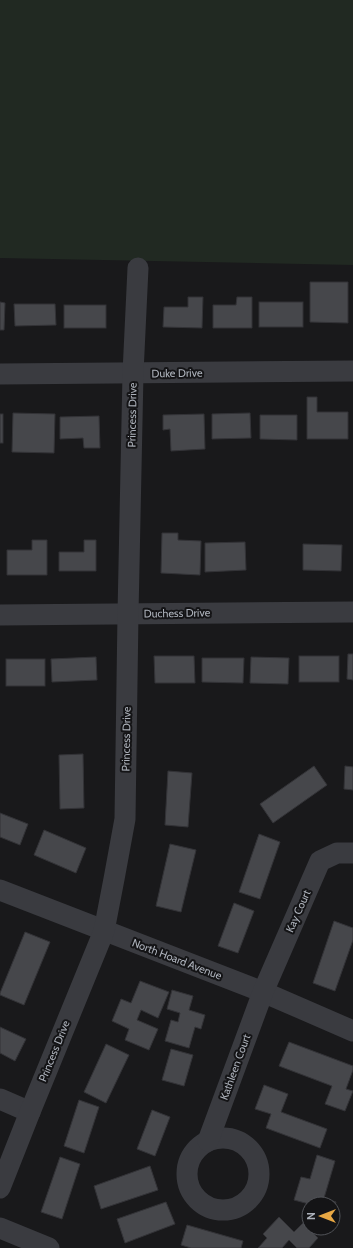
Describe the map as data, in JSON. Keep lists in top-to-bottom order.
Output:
{
  "streets": {
    "street": [
      "Duke Drive",
      "Princess Drive",
      "Duchess Drive",
      "Kay Court",
      "North Hoard Avenue",
      "Kathleen Court"
    ]
  },
  "crossings": [
    ["Duke Drive", "Princess Drive"],
    ["Princess Drive", "Duchess Drive"],
    ["Princess Drive", "North Hoard Avenue"],
    ["Kay Court", "North Hoard Avenue"],
    ["Kay Court", "Kathleen Court"],
    ["North Hoard Avenue", "Kathleen Court"]
  ],
  "north": "left"
}
